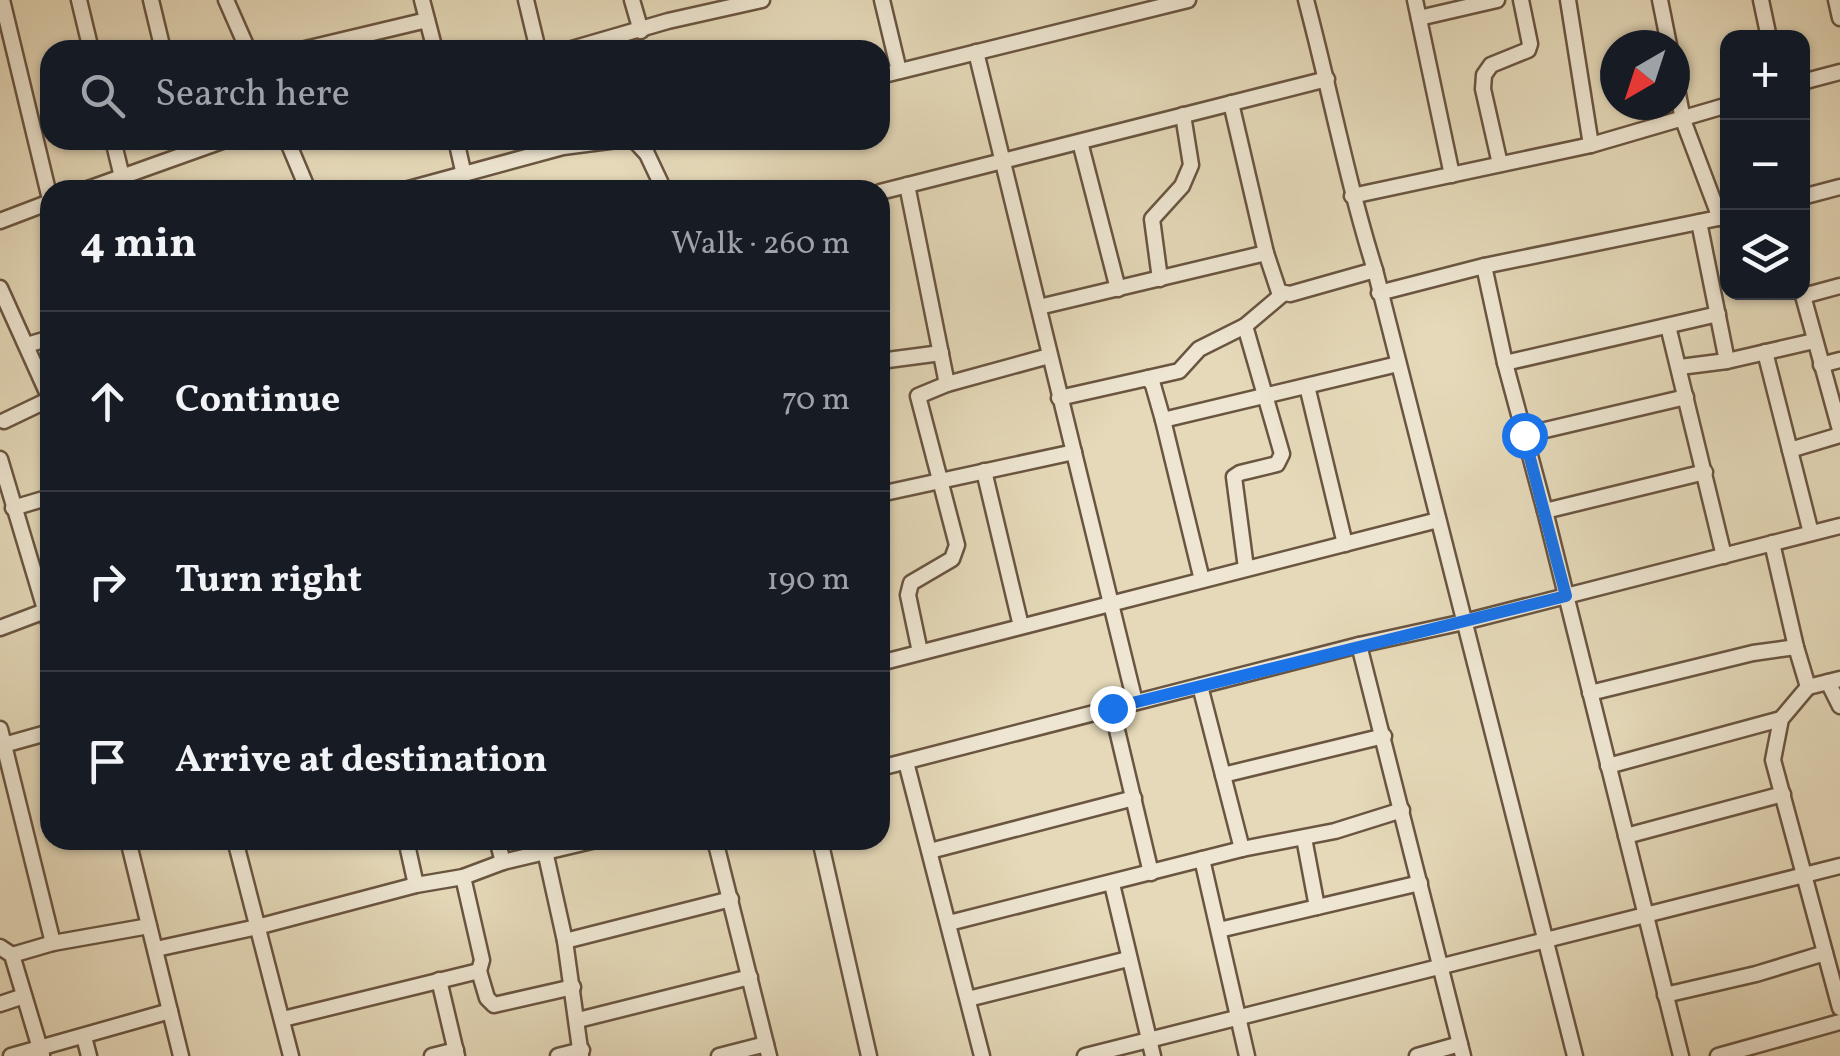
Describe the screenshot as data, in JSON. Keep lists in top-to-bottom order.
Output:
{
  "north": "bottom left",
  "page": {
    "map_buttons": ["+", "−"],
    "search": "Search here",
    "heading": ["4 min", "Walk · 260 m"],
    "list": [
      ["Continue", "70 m"],
      ["Turn right", "190 m"],
      "Arrive at destination"
    ]
  }
}
